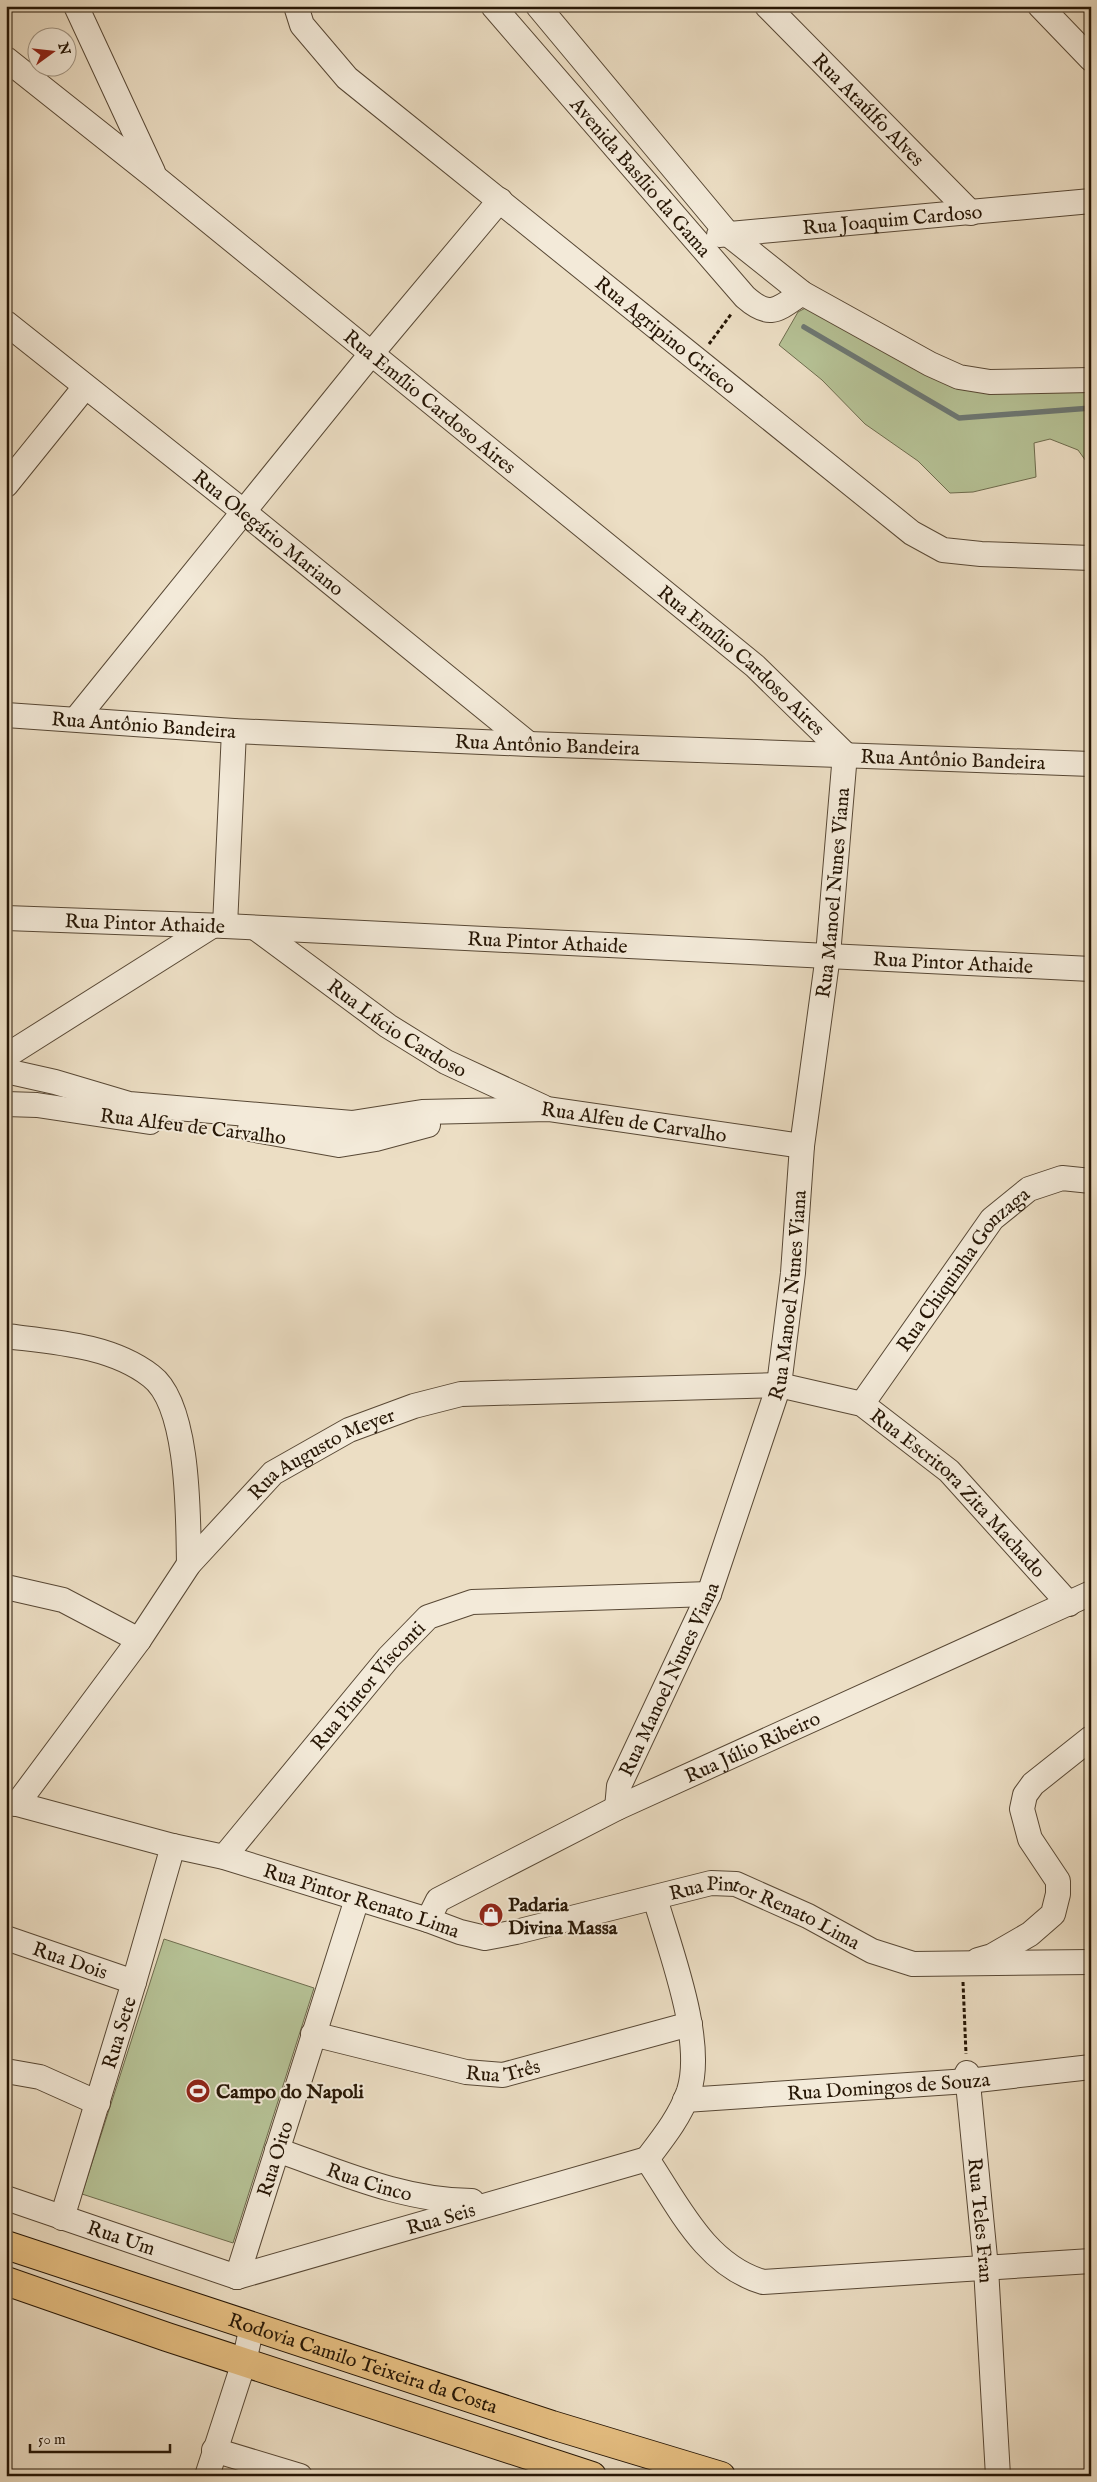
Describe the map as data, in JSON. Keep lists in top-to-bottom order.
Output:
{
  "streets": {
    "highway": ["Rodovia Camilo Teixeira da Costa"],
    "street": [
      "Rua Ataúlfo Alves",
      "Avenida Basílio da Gama",
      "Rua Joaquim Cardoso",
      "Rua Agripino Grieco",
      "Rua Emílio Cardoso Aires",
      "Rua Olegário Mariano",
      "Rua Antônio Bandeira",
      "Rua Manoel Nunes Viana",
      "Rua Pintor Athaide",
      "Rua Lúcio Cardoso",
      "Rua Alfeu de Carvalho",
      "Rua Chiquinha Gonzaga",
      "Rua Augusto Meyer",
      "Rua Escritora Zita Machado",
      "Rua Pintor Visconti",
      "Rua Júlio Ribeiro",
      "Rua Pintor Renato Lima",
      "Rua Dois",
      "Rua Sete",
      "Rua Três",
      "Rua Domingos de Souza",
      "Rua Oito",
      "Rua Cinco",
      "Rua Seis",
      "Rua Teles Fran",
      "Rua Um"
    ]
  },
  "crossings": [
    ["Rua Ataúlfo Alves", "Rua Joaquim Cardoso"],
    ["Avenida Basílio da Gama", "Rua Joaquim Cardoso"],
    ["Rua Emílio Cardoso Aires", "Rua Antônio Bandeira"],
    ["Rua Emílio Cardoso Aires", "Rua Manoel Nunes Viana"],
    ["Rua Olegário Mariano", "Rua Antônio Bandeira"],
    ["Rua Antônio Bandeira", "Rua Manoel Nunes Viana"],
    ["Rua Manoel Nunes Viana", "Rua Pintor Athaide"],
    ["Rua Manoel Nunes Viana", "Rua Alfeu de Carvalho"],
    ["Rua Manoel Nunes Viana", "Rua Augusto Meyer"],
    ["Rua Manoel Nunes Viana", "Rua Escritora Zita Machado"],
    ["Rua Manoel Nunes Viana", "Rua Pintor Visconti"],
    ["Rua Manoel Nunes Viana", "Rua Júlio Ribeiro"],
    ["Rua Pintor Athaide", "Rua Lúcio Cardoso"],
    ["Rua Lúcio Cardoso", "Rua Alfeu de Carvalho"],
    ["Rua Chiquinha Gonzaga", "Rua Escritora Zita Machado"],
    ["Rua Augusto Meyer", "Rua Escritora Zita Machado"],
    ["Rua Augusto Meyer", "Rua Pintor Renato Lima"],
    ["Rua Escritora Zita Machado", "Rua Júlio Ribeiro"],
    ["Rua Pintor Visconti", "Rua Pintor Renato Lima"],
    ["Rua Júlio Ribeiro", "Rua Pintor Renato Lima"],
    ["Rua Pintor Renato Lima", "Rua Sete"],
    ["Rua Pintor Renato Lima", "Rua Oito"],
    ["Rua Dois", "Rua Sete"],
    ["Rua Sete", "Rua Um"],
    ["Rua Três", "Rua Oito"],
    ["Rua Domingos de Souza", "Rua Teles Fran"],
    ["Rua Oito", "Rua Cinco"],
    ["Rua Oito", "Rua Seis"],
    ["Rua Oito", "Rua Um"],
    ["Rua Cinco", "Rua Seis"],
    ["Rua Seis", "Rua Um"]
  ],
  "places": {
    "shop": ["Padaria Divina Massa"],
    "sports": ["Campo do Napoli"]
  },
  "scale_bar": "50 m",
  "north": "right"
}
